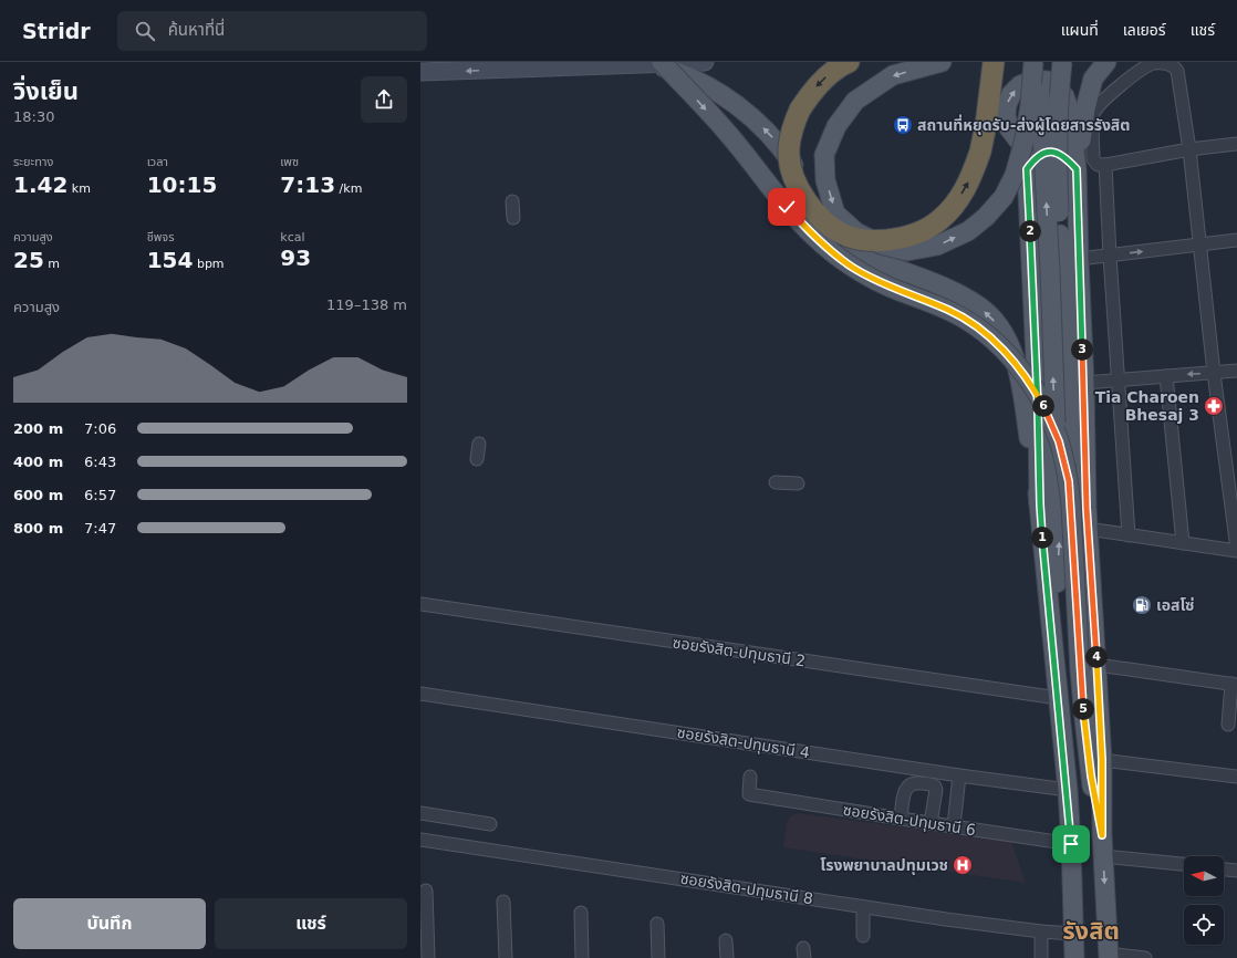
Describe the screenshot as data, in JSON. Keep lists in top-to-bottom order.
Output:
{
  "streets": {
    "street": [
      "ซอยรังสิต-ปทุมธานี 2",
      "ซอยรังสิต-ปทุมธานี 4",
      "ซอยรังสิต-ปทุมธานี 6",
      "ซอยรังสิต-ปทุมธานี 8"
    ]
  },
  "districts": ["รังสิต"],
  "places": {
    "bus stop": ["สถานที่หยุดรับ-ส่งผู้โดยสารรังสิต"],
    "pharmacy": ["Tia Charoen Bhesaj 3"],
    "fuel station": ["เอสโซ่"],
    "hospital": ["โรงพยาบาลปทุมเวช"]
  },
  "north": "left",
  "page": {
    "header": "Stridr",
    "search": "ค้นหาที่นี่",
    "nav": ["แผนที่", "เลเยอร์", "แชร์"],
    "heading": ["วิ่งเย็น", "18:30"],
    "stats": [
      ["ระยะทาง", "1.42 km"],
      ["เวลา", "10:15"],
      ["เพซ", "7:13 /km"],
      ["ความสูง", "25 m"],
      ["ชีพจร", "154 bpm"],
      ["kcal", "93"]
    ],
    "pins": [
      "2",
      "3",
      "6",
      "1",
      "4",
      "5"
    ],
    "chart": ["ความสูง", "119–138 m"],
    "list": [
      {
        "name": "200 m",
        "note": "7:06"
      },
      {
        "name": "400 m",
        "note": "6:43"
      },
      {
        "name": "600 m",
        "note": "6:57"
      },
      {
        "name": "800 m",
        "note": "7:47"
      }
    ],
    "buttons": ["บันทึก", "แชร์"]
  }
}
